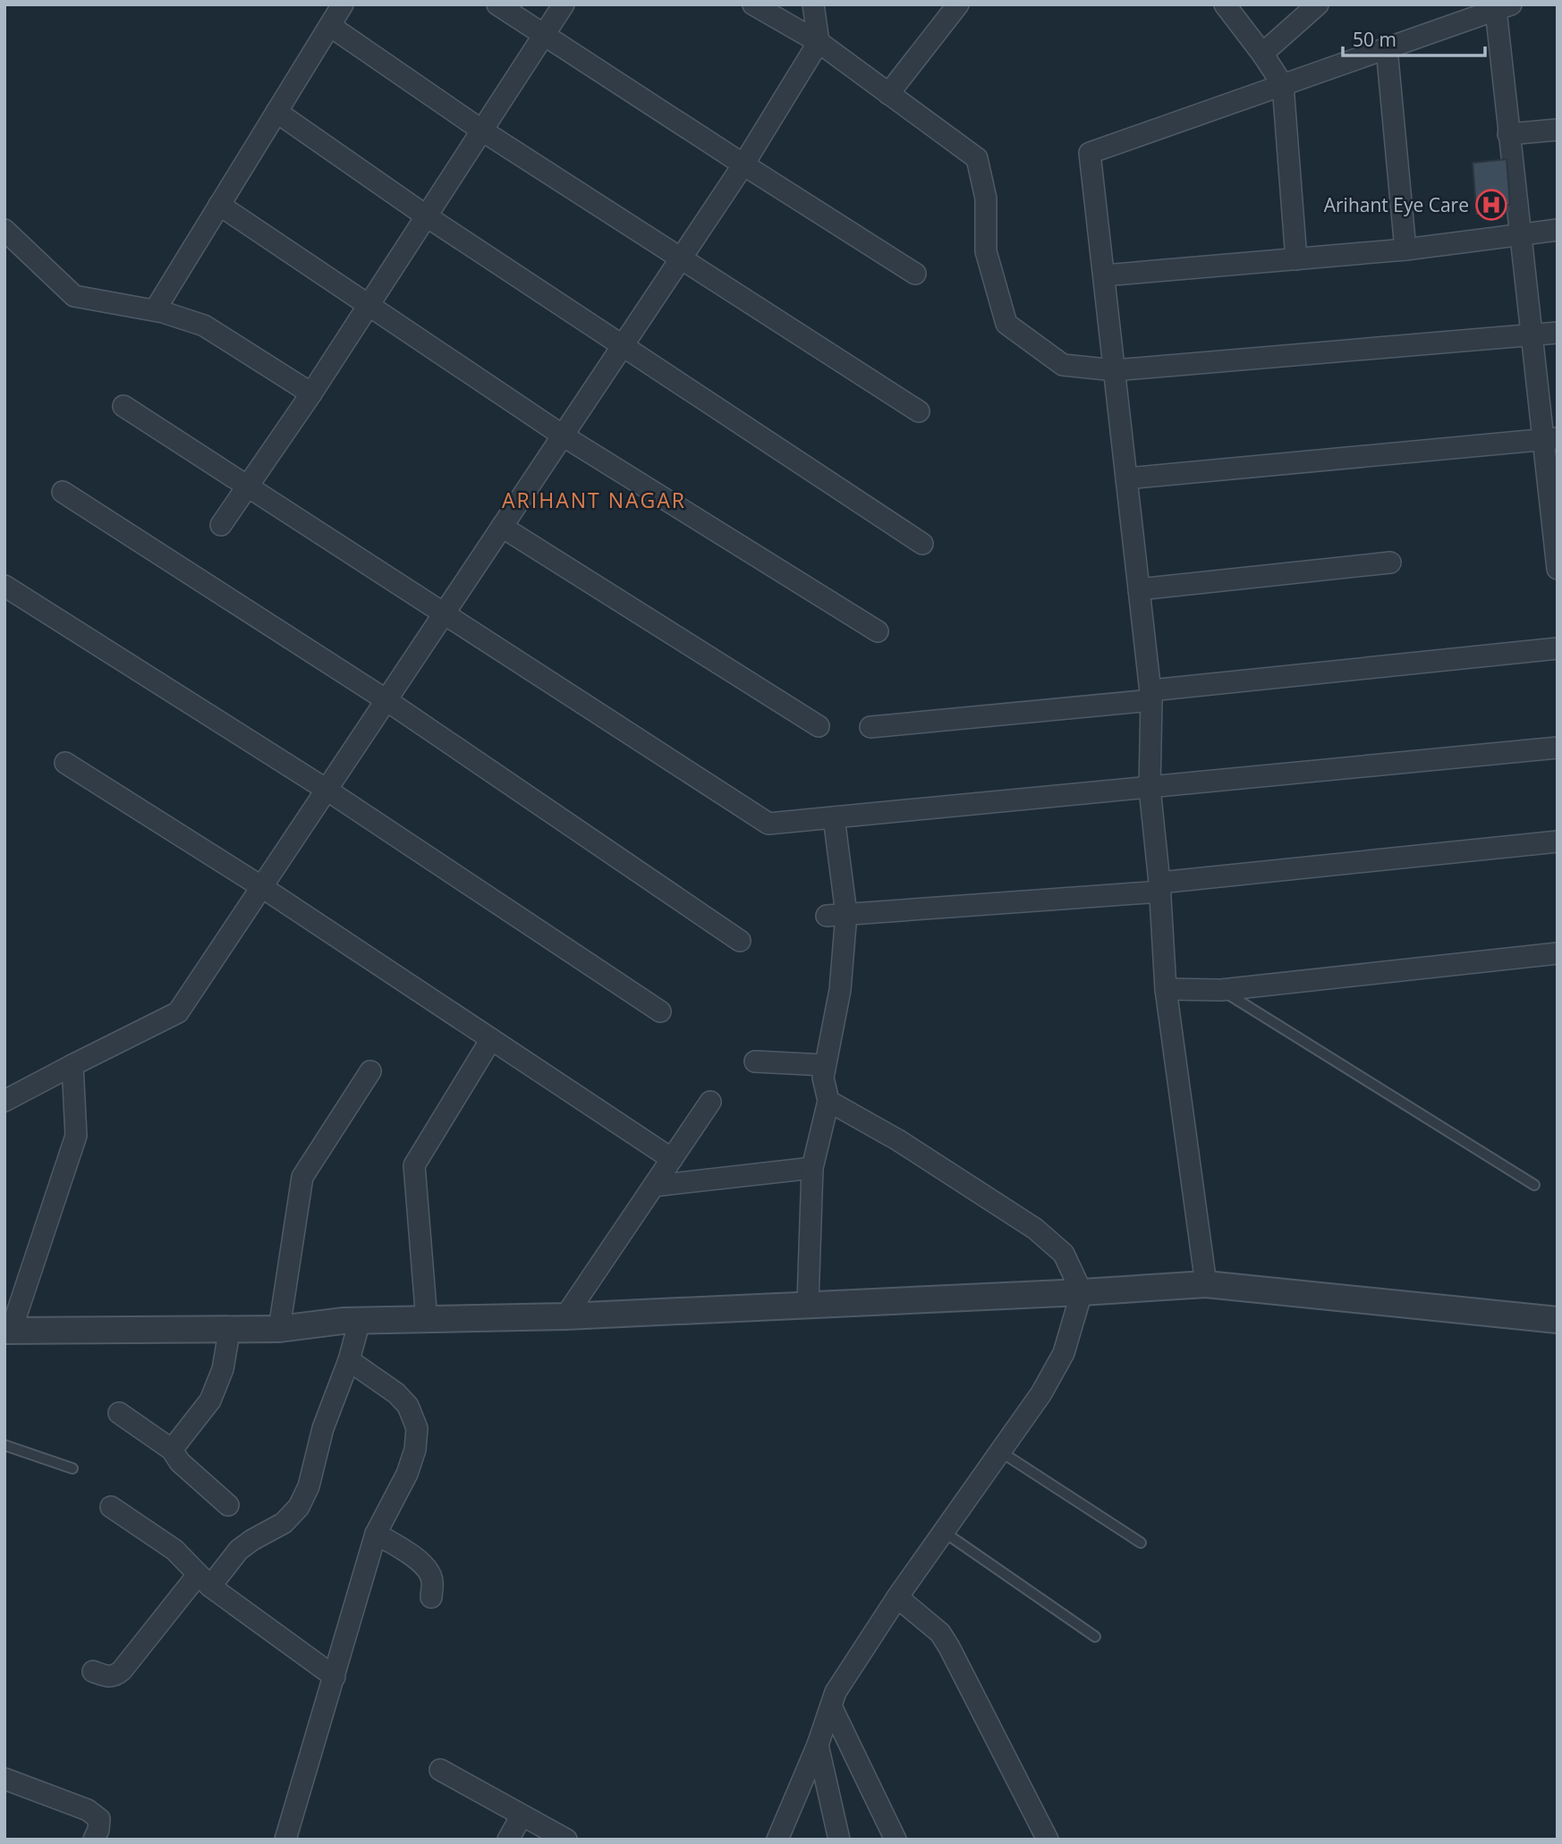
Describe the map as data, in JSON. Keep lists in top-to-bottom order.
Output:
{
  "districts": ["ARIHANT NAGAR"],
  "places": {
    "hospital": ["Arihant Eye Care"]
  },
  "scale_bar": "50 m"
}
